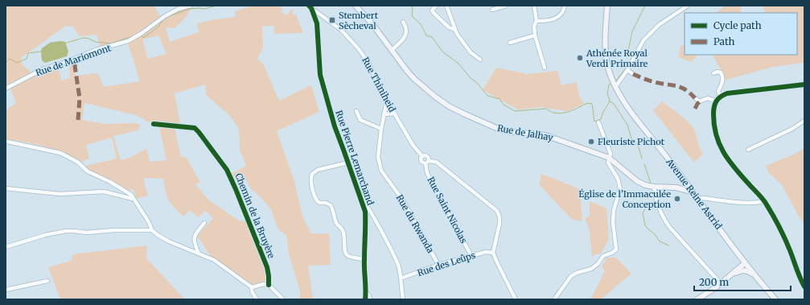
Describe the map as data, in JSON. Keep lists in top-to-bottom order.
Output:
{
  "streets": {
    "main road": ["Rue de Jalhay", "Avenue Reine Astrid"],
    "street": [
      "Rue de Mariomont",
      "Rue Thiniheid",
      "Rue Pierre Lemarchand",
      "Rue Saint Nicolas",
      "Chemin de la Bruyère",
      "Rue du Rwanda",
      "Rue des Leûps"
    ]
  },
  "crossings": [
    ["Rue Thiniheid", "Rue Pierre Lemarchand"],
    ["Rue Thiniheid", "Rue Saint Nicolas"],
    ["Rue Thiniheid", "Rue du Rwanda"],
    ["Rue Thiniheid", "Rue des Leûps"],
    ["Rue de Jalhay", "Avenue Reine Astrid"],
    ["Rue Saint Nicolas", "Rue des Leûps"],
    ["Rue du Rwanda", "Rue des Leûps"]
  ],
  "places": {
    "transit": ["Stembert Sècheval"],
    "other": ["Athénée Royal Verdi Primaire", "Fleuriste Pichot", "Église de l’Immaculée Conception"]
  },
  "legend": ["Cycle path", "Path"],
  "scale_bar": "200 m"
}
